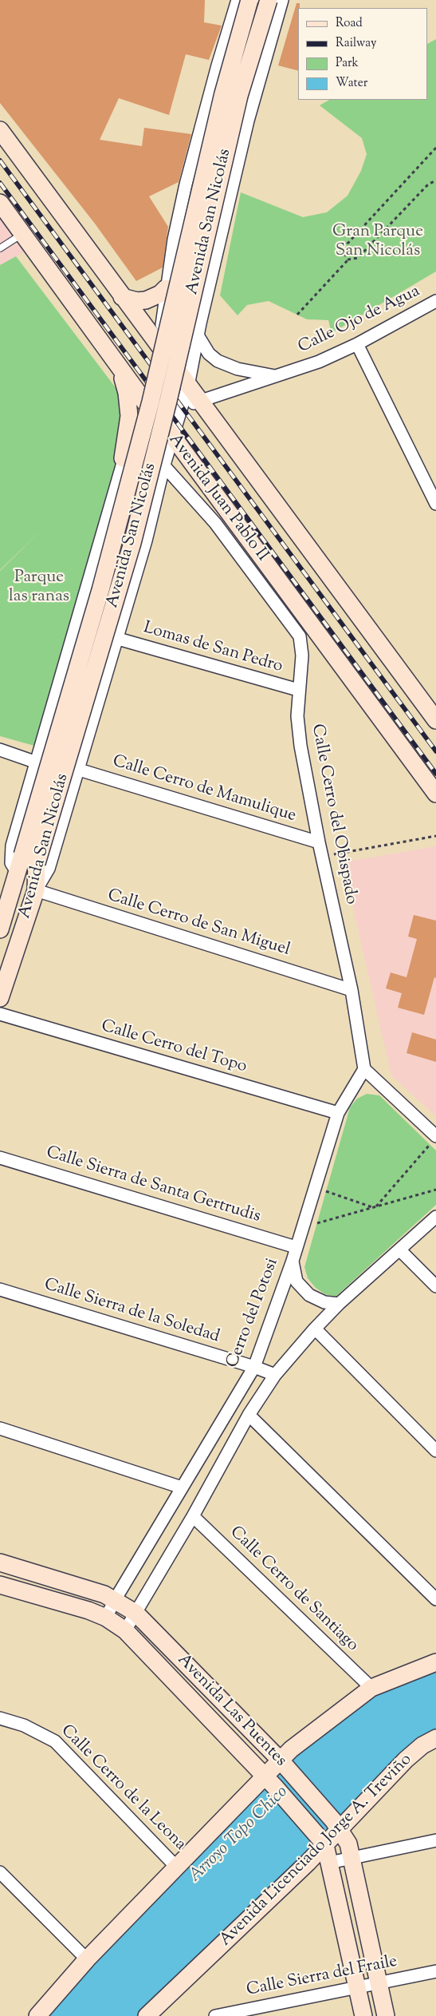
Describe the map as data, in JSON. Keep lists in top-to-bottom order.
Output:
{
  "streets": {
    "street": [
      "Avenida San Nicolás",
      "Calle Ojo de Agua",
      "Avenida Juan Pablo II",
      "Lomas de San Pedro",
      "Calle Cerro de Mamulique",
      "Calle Cerro del Obispado",
      "Calle Cerro de San Miguel",
      "Calle Cerro del Topo",
      "Calle Sierra de Santa Gertrudis",
      "Calle Sierra de la Soledad",
      "Cerro del Potosi",
      "Calle Cerro de Santiago",
      "Avenida Las Puentes",
      "Calle Cerro de la Leona",
      "Avenida Licenciado Jorge A. Treviño",
      "Calle Sierra del Fraile"
    ]
  },
  "crossings": [
    ["Avenida San Nicolás", "Calle Cerro de San Miguel"],
    ["Calle Ojo de Agua", "Avenida Juan Pablo II"],
    ["Lomas de San Pedro", "Calle Cerro del Obispado"],
    ["Calle Cerro de Mamulique", "Calle Cerro del Obispado"],
    ["Calle Cerro del Obispado", "Calle Cerro de San Miguel"],
    ["Calle Cerro del Obispado", "Cerro del Potosi"],
    ["Calle Cerro del Topo", "Cerro del Potosi"],
    ["Calle Sierra de Santa Gertrudis", "Cerro del Potosi"],
    ["Calle Sierra de la Soledad", "Cerro del Potosi"],
    ["Cerro del Potosi", "Avenida Las Puentes"],
    ["Avenida Las Puentes", "Avenida Licenciado Jorge A. Treviño"],
    ["Avenida Las Puentes", "Calle Sierra del Fraile"]
  ],
  "water": ["Arroyo Topo Chico"],
  "parks": ["Gran Parque San Nicolás", "Parque las ranas"],
  "legend": [
    "Road",
    "Railway",
    "Park",
    "Water"
  ]
}
